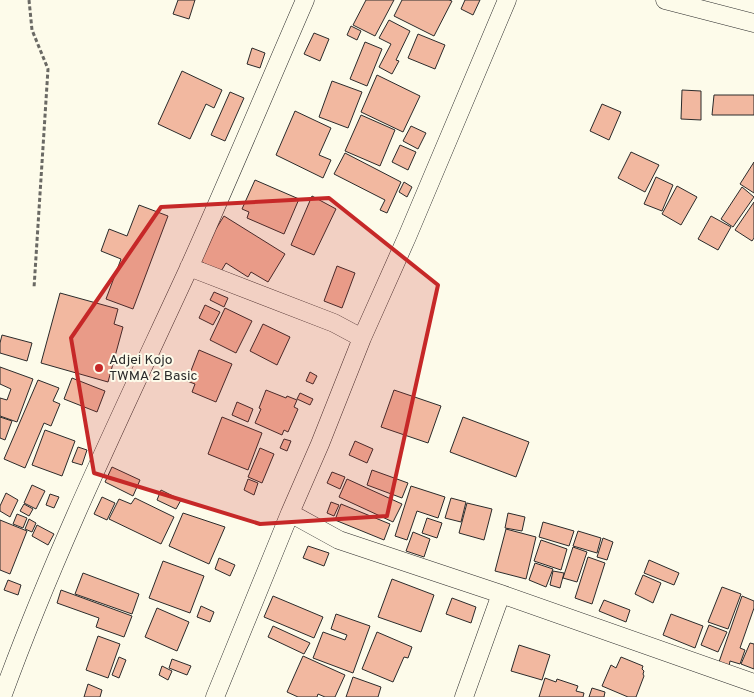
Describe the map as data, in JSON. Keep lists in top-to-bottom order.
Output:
{
  "places": ["Adjei Kojo TWMA 2 Basic"]
}
